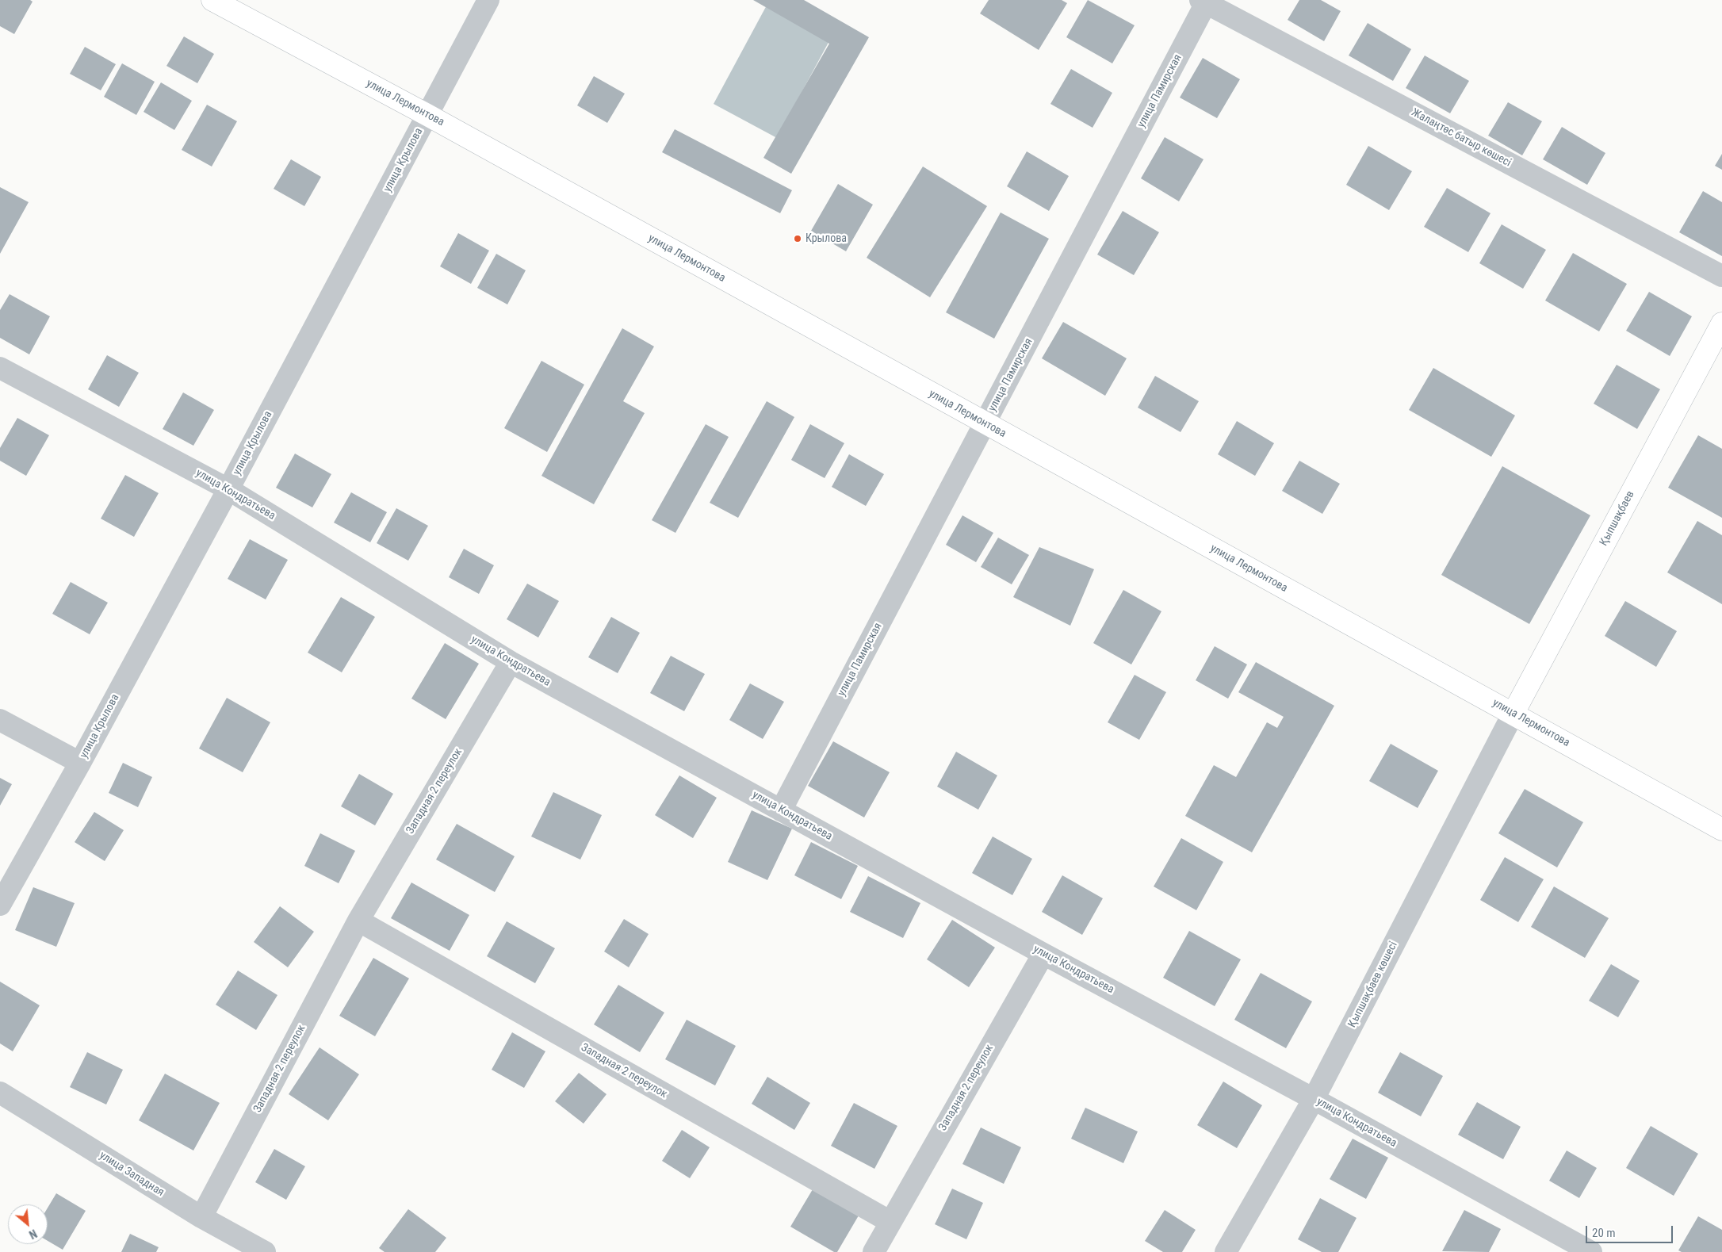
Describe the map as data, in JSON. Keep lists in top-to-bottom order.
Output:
{
  "streets": {
    "main road": ["улица Лермонтова", "Қыпшақбаев"],
    "street": [
      "улица Памирская",
      "Жалаңтөс батыр көшесі",
      "улица Крылова",
      "улица Кондратьева",
      "Западная 2 переулок",
      "Қыпшақбаев көшесі",
      "улица Западная"
    ]
  },
  "crossings": [
    ["улица Памирская", "улица Лермонтова"],
    ["улица Памирская", "Жалаңтөс батыр көшесі"],
    ["улица Памирская", "улица Кондратьева"],
    ["улица Лермонтова", "улица Крылова"],
    ["улица Лермонтова", "Қыпшақбаев"],
    ["улица Лермонтова", "Қыпшақбаев көшесі"],
    ["улица Крылова", "улица Кондратьева"],
    ["улица Кондратьева", "Западная 2 переулок"],
    ["улица Кондратьева", "Қыпшақбаев көшесі"],
    ["Қыпшақбаев", "Қыпшақбаев көшесі"],
    ["Западная 2 переулок", "улица Западная"]
  ],
  "places": ["Крылова"],
  "scale_bar": "20 m",
  "north": "bottom right"
}
